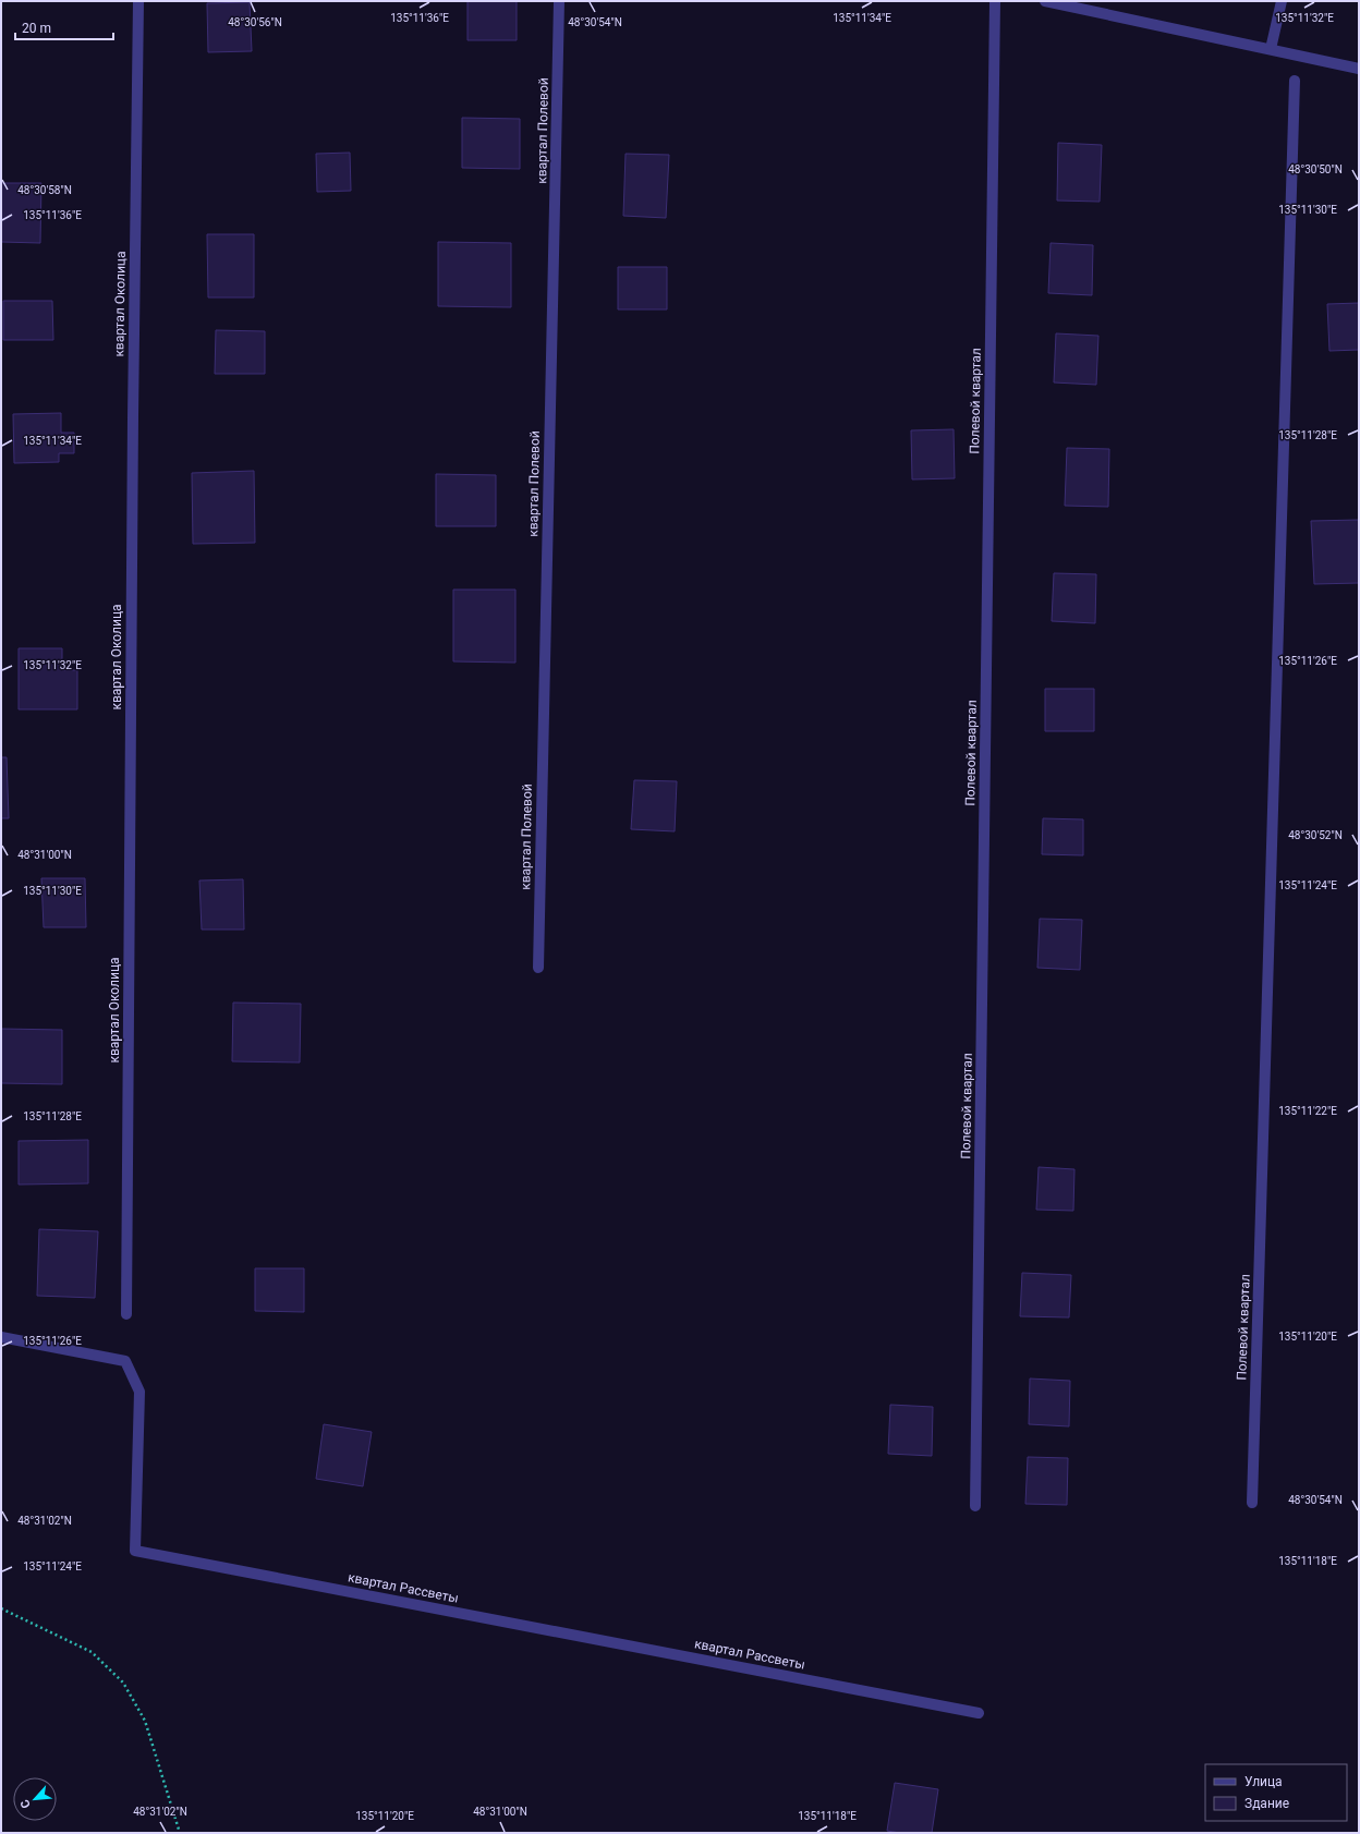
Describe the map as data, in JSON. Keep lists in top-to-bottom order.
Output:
{
  "streets": {
    "street": [
      "квартал Полевой",
      "квартал Околица",
      "Полевой квартал",
      "квартал Рассветы"
    ]
  },
  "legend": ["Улица", "Здание"],
  "scale_bar": "20 m",
  "north": "bottom left",
  "coordinates": [
    "135°11'36\"E",
    "135°11'34\"E",
    "135°11'32\"E",
    "48°30'56\"N",
    "48°30'54\"N",
    "48°30'50\"N",
    "48°30'58\"N",
    "135°11'30\"E",
    "135°11'28\"E",
    "135°11'26\"E",
    "48°30'52\"N",
    "48°31'00\"N",
    "135°11'24\"E",
    "135°11'22\"E",
    "135°11'20\"E",
    "48°31'02\"N",
    "135°11'18\"E"
  ]
}
